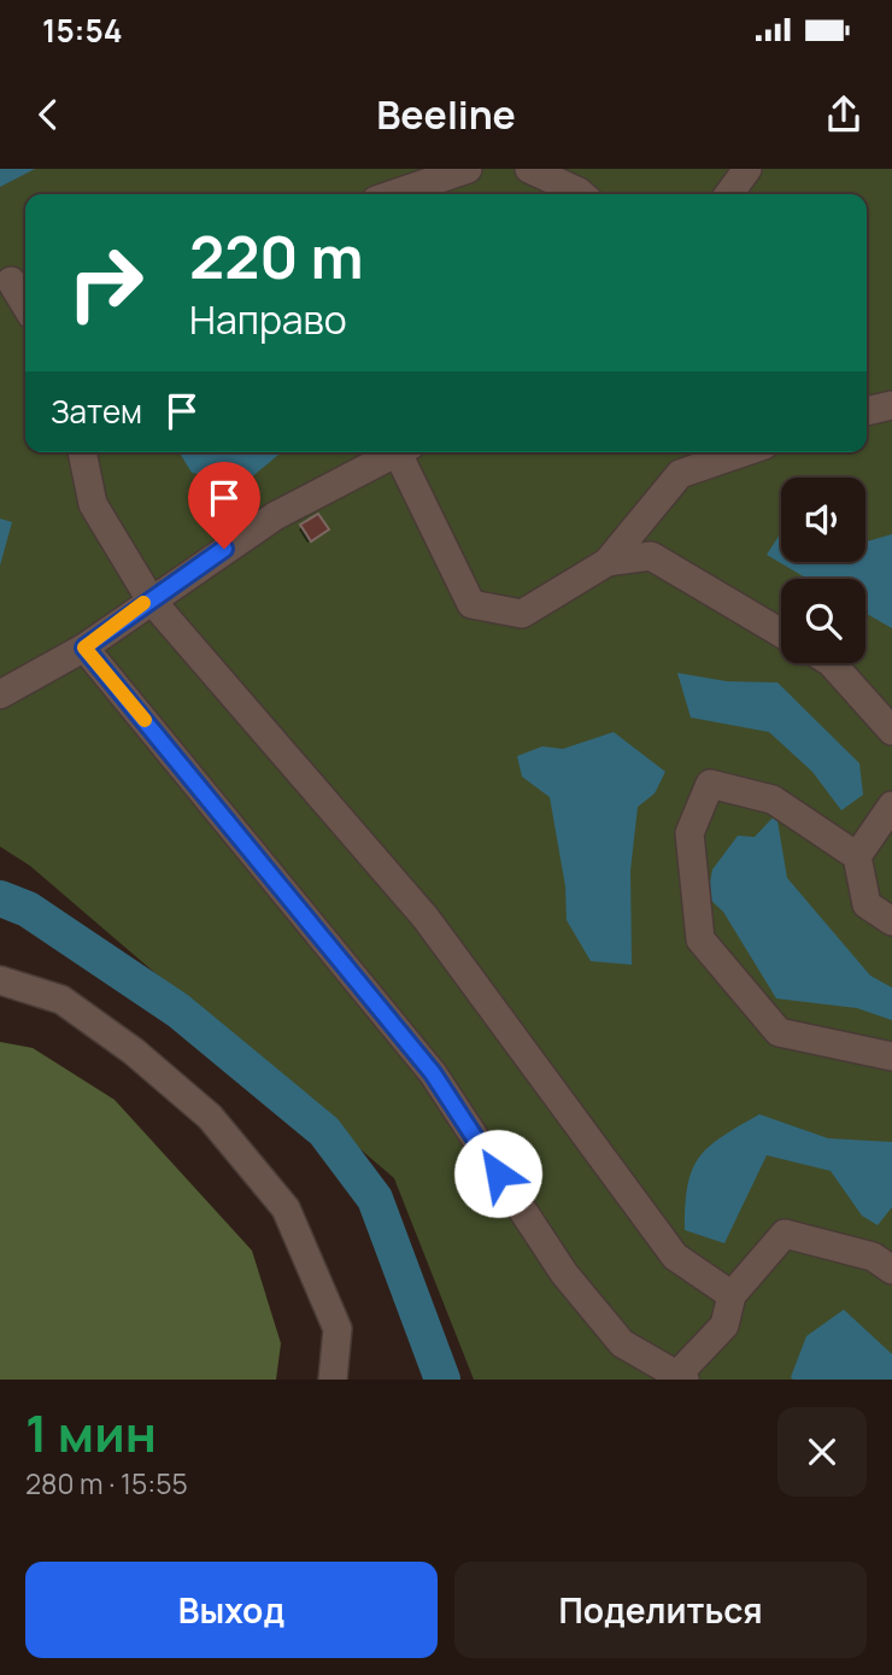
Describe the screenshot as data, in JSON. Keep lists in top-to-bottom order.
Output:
{
  "page": {
    "status": "15:54",
    "header": "Beeline",
    "turn": ["220 m", "Направо"],
    "then": "Затем",
    "heading": ["1 мин", "280 m · 15:55"],
    "buttons": ["Выход", "Поделиться"]
  }
}
